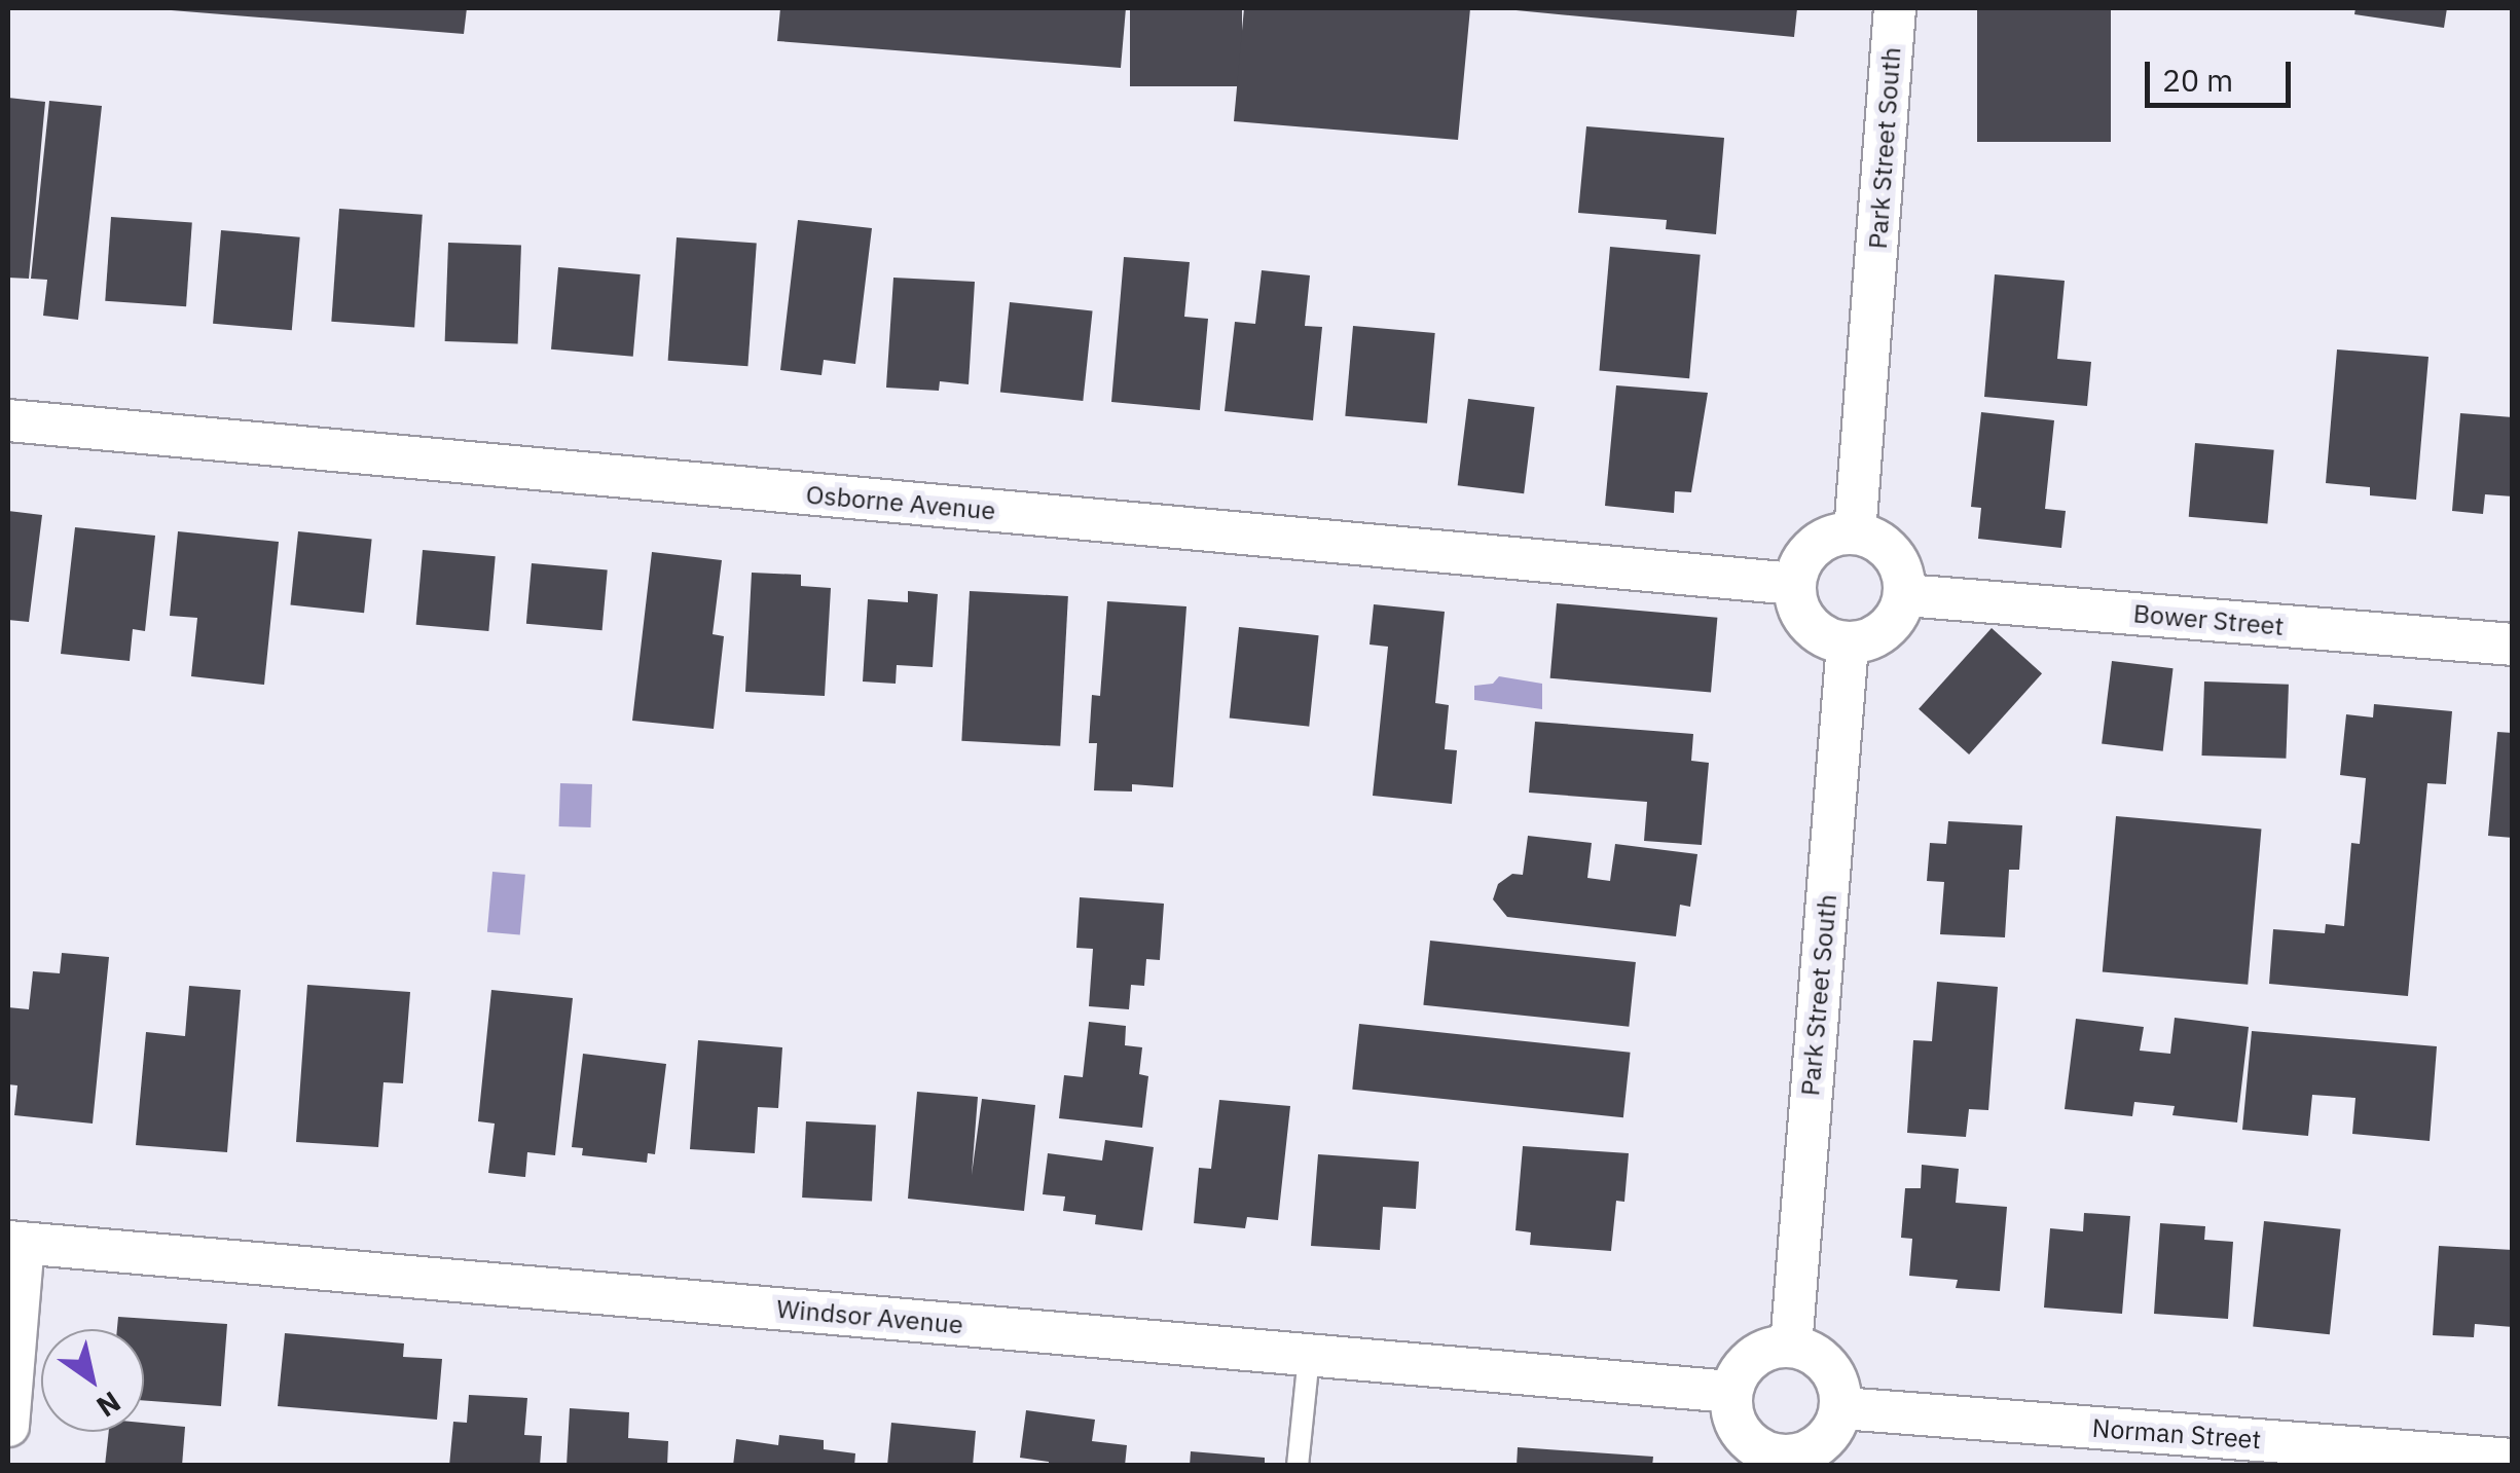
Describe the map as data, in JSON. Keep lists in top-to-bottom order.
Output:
{
  "streets": {
    "street": [
      "Park Street South",
      "Osborne Avenue",
      "Bower Street",
      "Windsor Avenue",
      "Norman Street"
    ]
  },
  "crossings": [
    ["Park Street South", "Osborne Avenue"],
    ["Park Street South", "Bower Street"],
    ["Park Street South", "Windsor Avenue"],
    ["Park Street South", "Norman Street"],
    ["Osborne Avenue", "Bower Street"],
    ["Windsor Avenue", "Norman Street"]
  ],
  "scale_bar": "20 m",
  "north": "bottom right"
}
